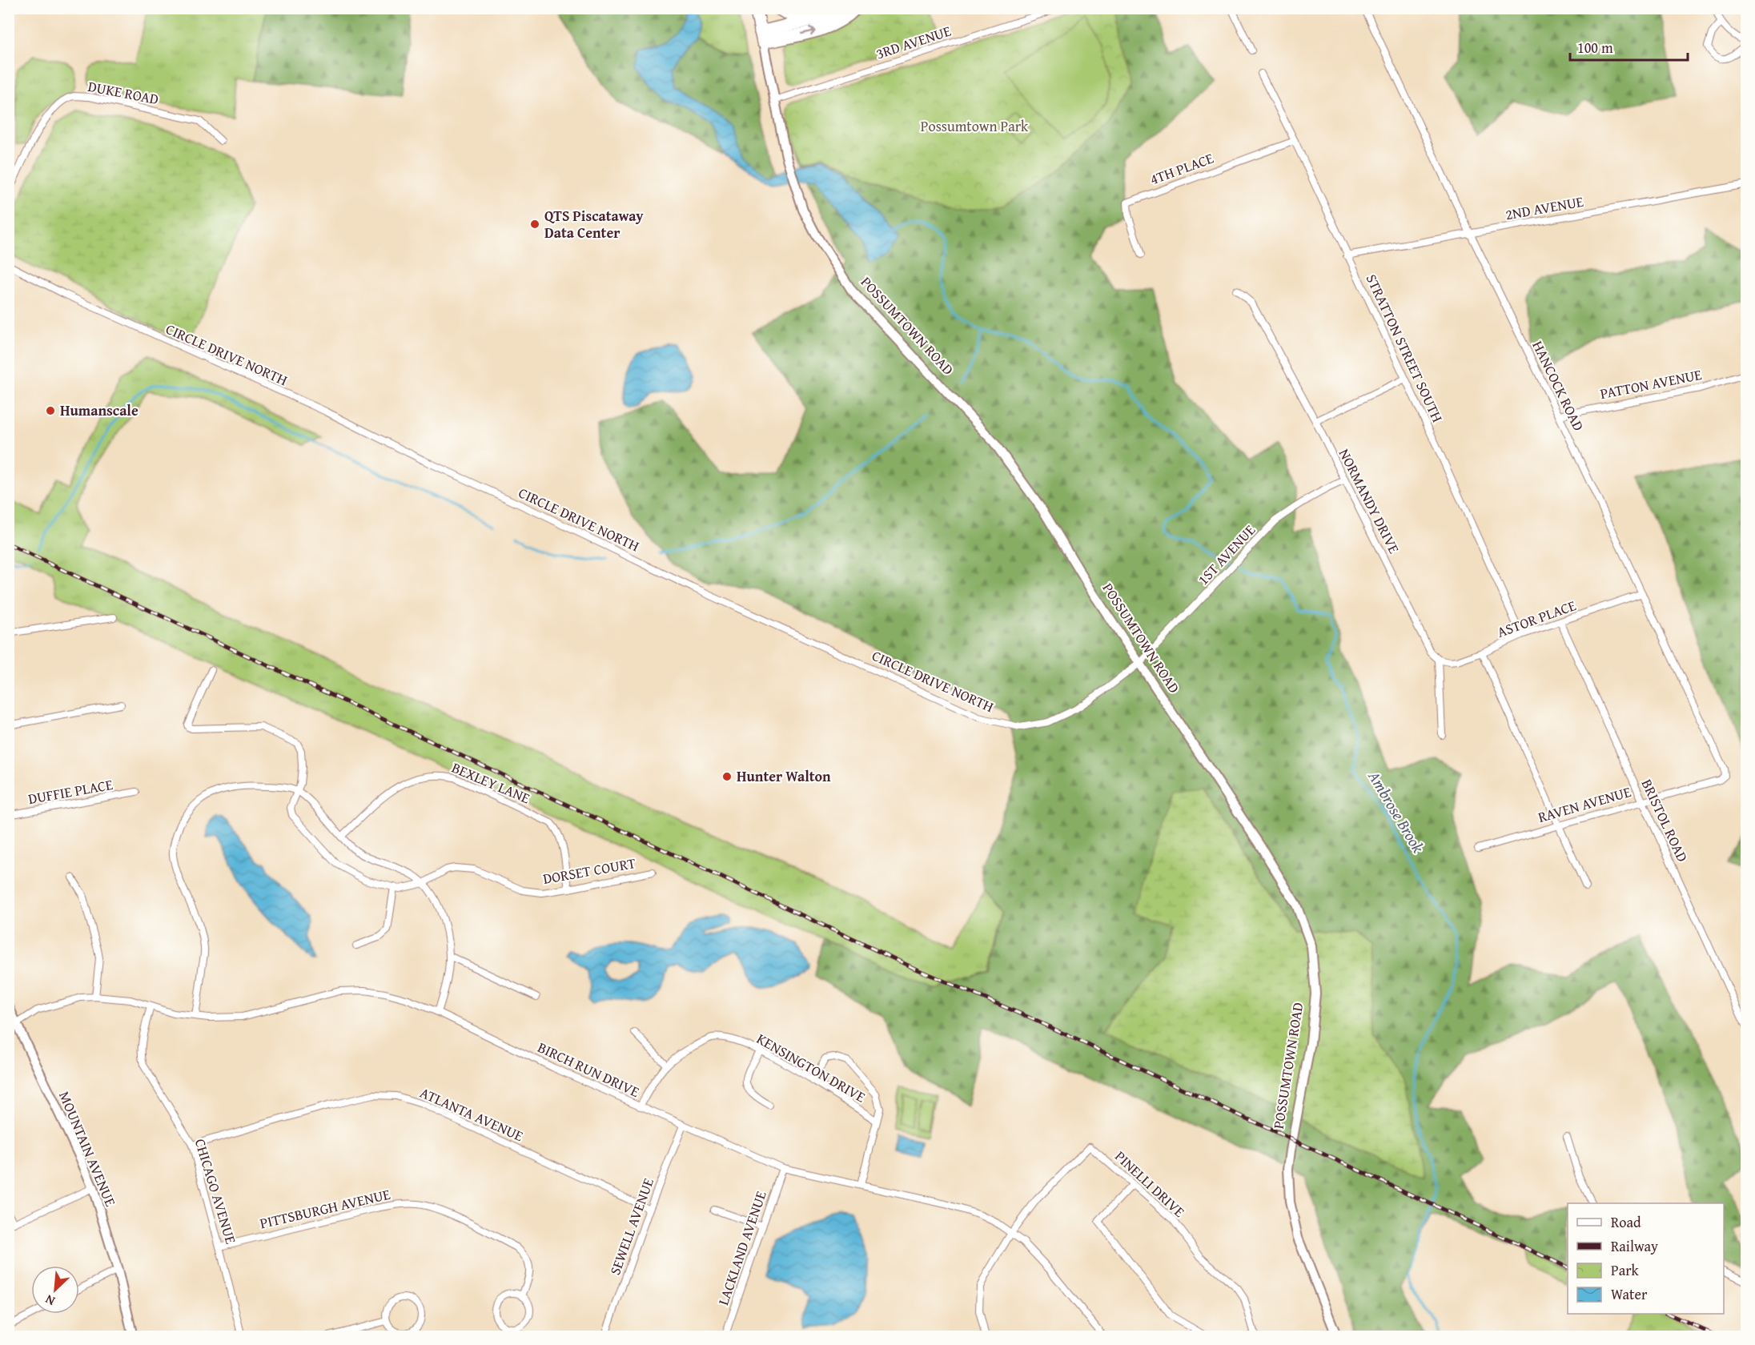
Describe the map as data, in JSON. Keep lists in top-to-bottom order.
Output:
{
  "streets": {
    "highway": ["POSSUMTOWN ROAD"],
    "main road": ["MOUNTAIN AVENUE"],
    "street": [
      "3RD AVENUE",
      "DUKE ROAD",
      "4TH PLACE",
      "2ND AVENUE",
      "STRATTON STREET SOUTH",
      "CIRCLE DRIVE NORTH",
      "PATTON AVENUE",
      "HANCOCK ROAD",
      "NORMANDY DRIVE",
      "1ST AVENUE",
      "ASTOR PLACE",
      "BEXLEY LANE",
      "DUFFIE PLACE",
      "RAVEN AVENUE",
      "BRISTOL ROAD",
      "DORSET COURT",
      "KENSINGTON DRIVE",
      "BIRCH RUN DRIVE",
      "ATLANTA AVENUE",
      "PINELLI DRIVE",
      "CHICAGO AVENUE",
      "PITTSBURGH AVENUE",
      "SEWELL AVENUE",
      "LACKLAND AVENUE"
    ]
  },
  "crossings": [
    ["3RD AVENUE", "POSSUMTOWN ROAD"],
    ["4TH PLACE", "STRATTON STREET SOUTH"],
    ["2ND AVENUE", "STRATTON STREET SOUTH"],
    ["2ND AVENUE", "HANCOCK ROAD"],
    ["POSSUMTOWN ROAD", "CIRCLE DRIVE NORTH"],
    ["POSSUMTOWN ROAD", "1ST AVENUE"],
    ["STRATTON STREET SOUTH", "ASTOR PLACE"],
    ["CIRCLE DRIVE NORTH", "1ST AVENUE"],
    ["PATTON AVENUE", "HANCOCK ROAD"],
    ["HANCOCK ROAD", "ASTOR PLACE"],
    ["HANCOCK ROAD", "RAVEN AVENUE"],
    ["NORMANDY DRIVE", "1ST AVENUE"],
    ["NORMANDY DRIVE", "ASTOR PLACE"],
    ["ASTOR PLACE", "BRISTOL ROAD"],
    ["BEXLEY LANE", "DORSET COURT"],
    ["RAVEN AVENUE", "BRISTOL ROAD"],
    ["KENSINGTON DRIVE", "BIRCH RUN DRIVE"],
    ["BIRCH RUN DRIVE", "MOUNTAIN AVENUE"],
    ["BIRCH RUN DRIVE", "PINELLI DRIVE"],
    ["BIRCH RUN DRIVE", "CHICAGO AVENUE"],
    ["BIRCH RUN DRIVE", "SEWELL AVENUE"],
    ["BIRCH RUN DRIVE", "LACKLAND AVENUE"],
    ["ATLANTA AVENUE", "CHICAGO AVENUE"],
    ["ATLANTA AVENUE", "SEWELL AVENUE"],
    ["CHICAGO AVENUE", "PITTSBURGH AVENUE"]
  ],
  "water": ["Ambrose Brook"],
  "parks": ["Possumtown Park"],
  "places": ["QTS Piscataway Data Center", "Humanscale", "Hunter Walton"],
  "legend": [
    "Road",
    "Railway",
    "Park",
    "Water"
  ],
  "scale_bar": "100 m",
  "north": "bottom left"
}
